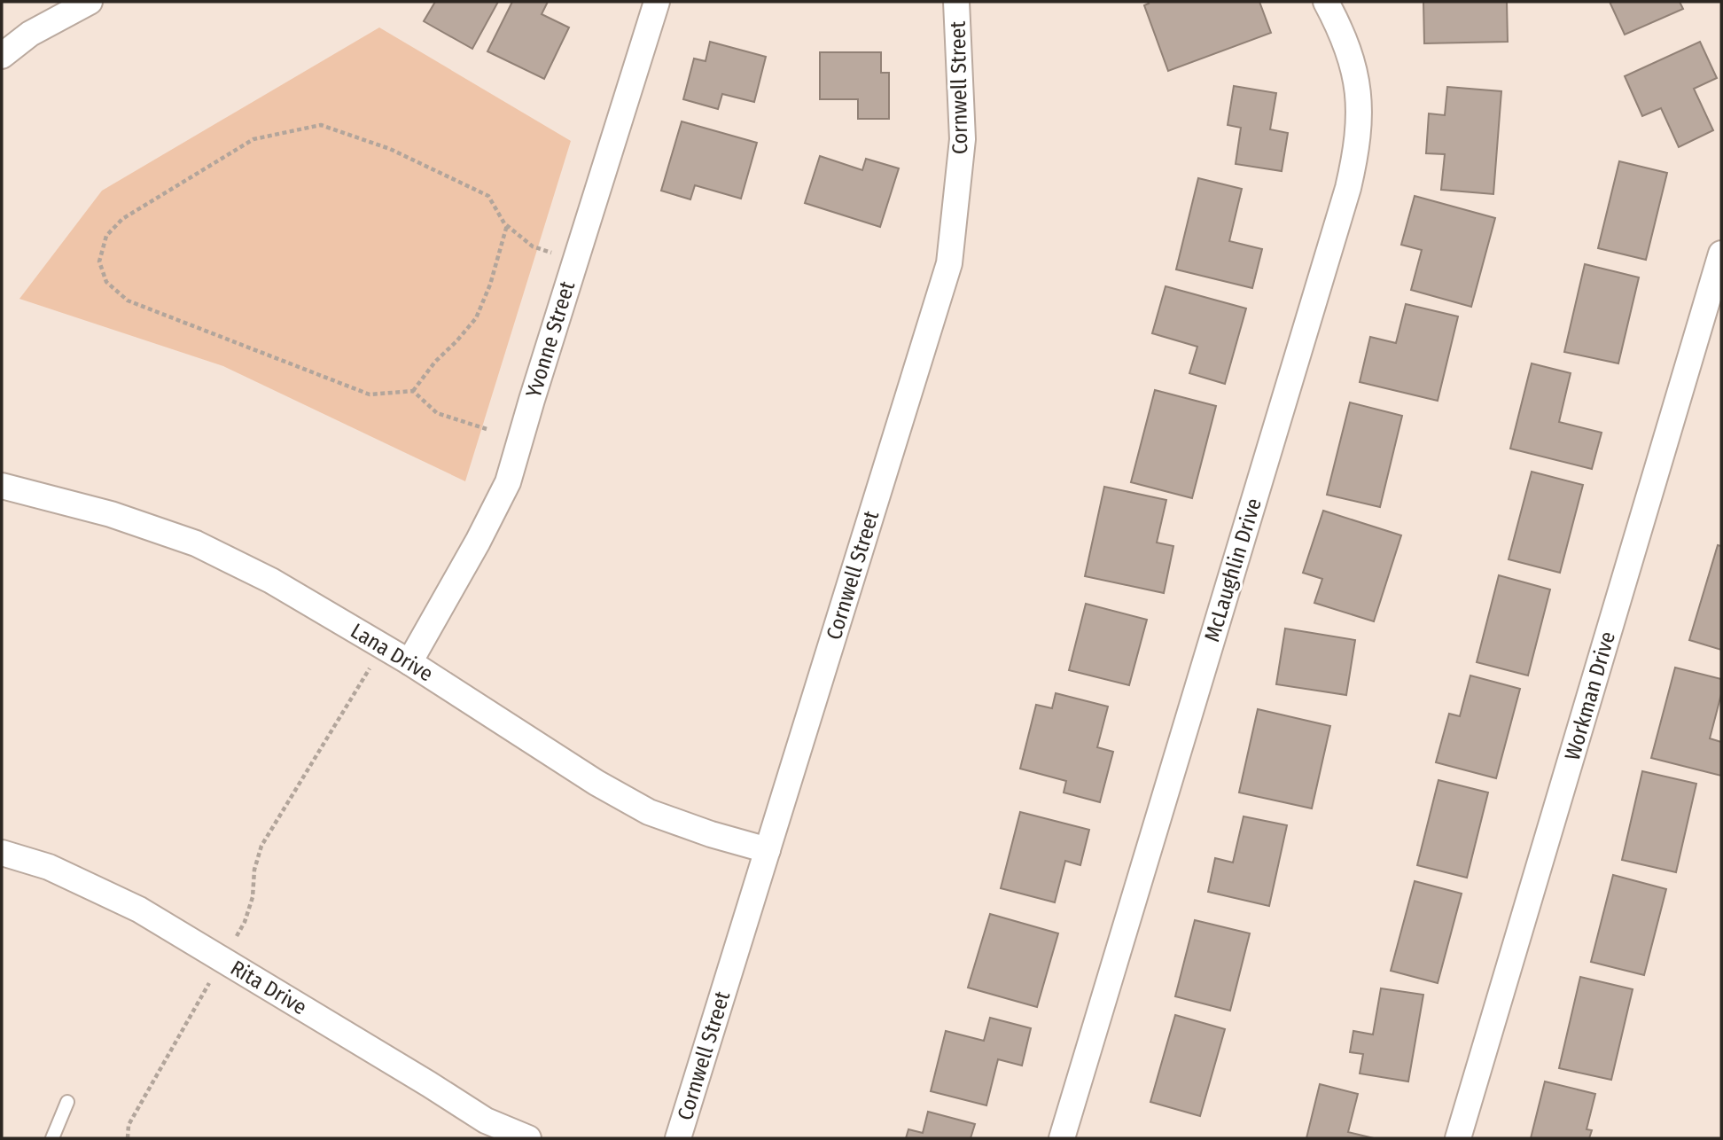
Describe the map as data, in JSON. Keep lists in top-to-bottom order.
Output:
{
  "streets": {
    "street": [
      "Cornwell Street",
      "Yvonne Street",
      "McLaughlin Drive",
      "Lana Drive",
      "Workman Drive",
      "Rita Drive"
    ]
  },
  "crossings": [
    ["Cornwell Street", "Lana Drive"],
    ["Yvonne Street", "Lana Drive"]
  ]
}
